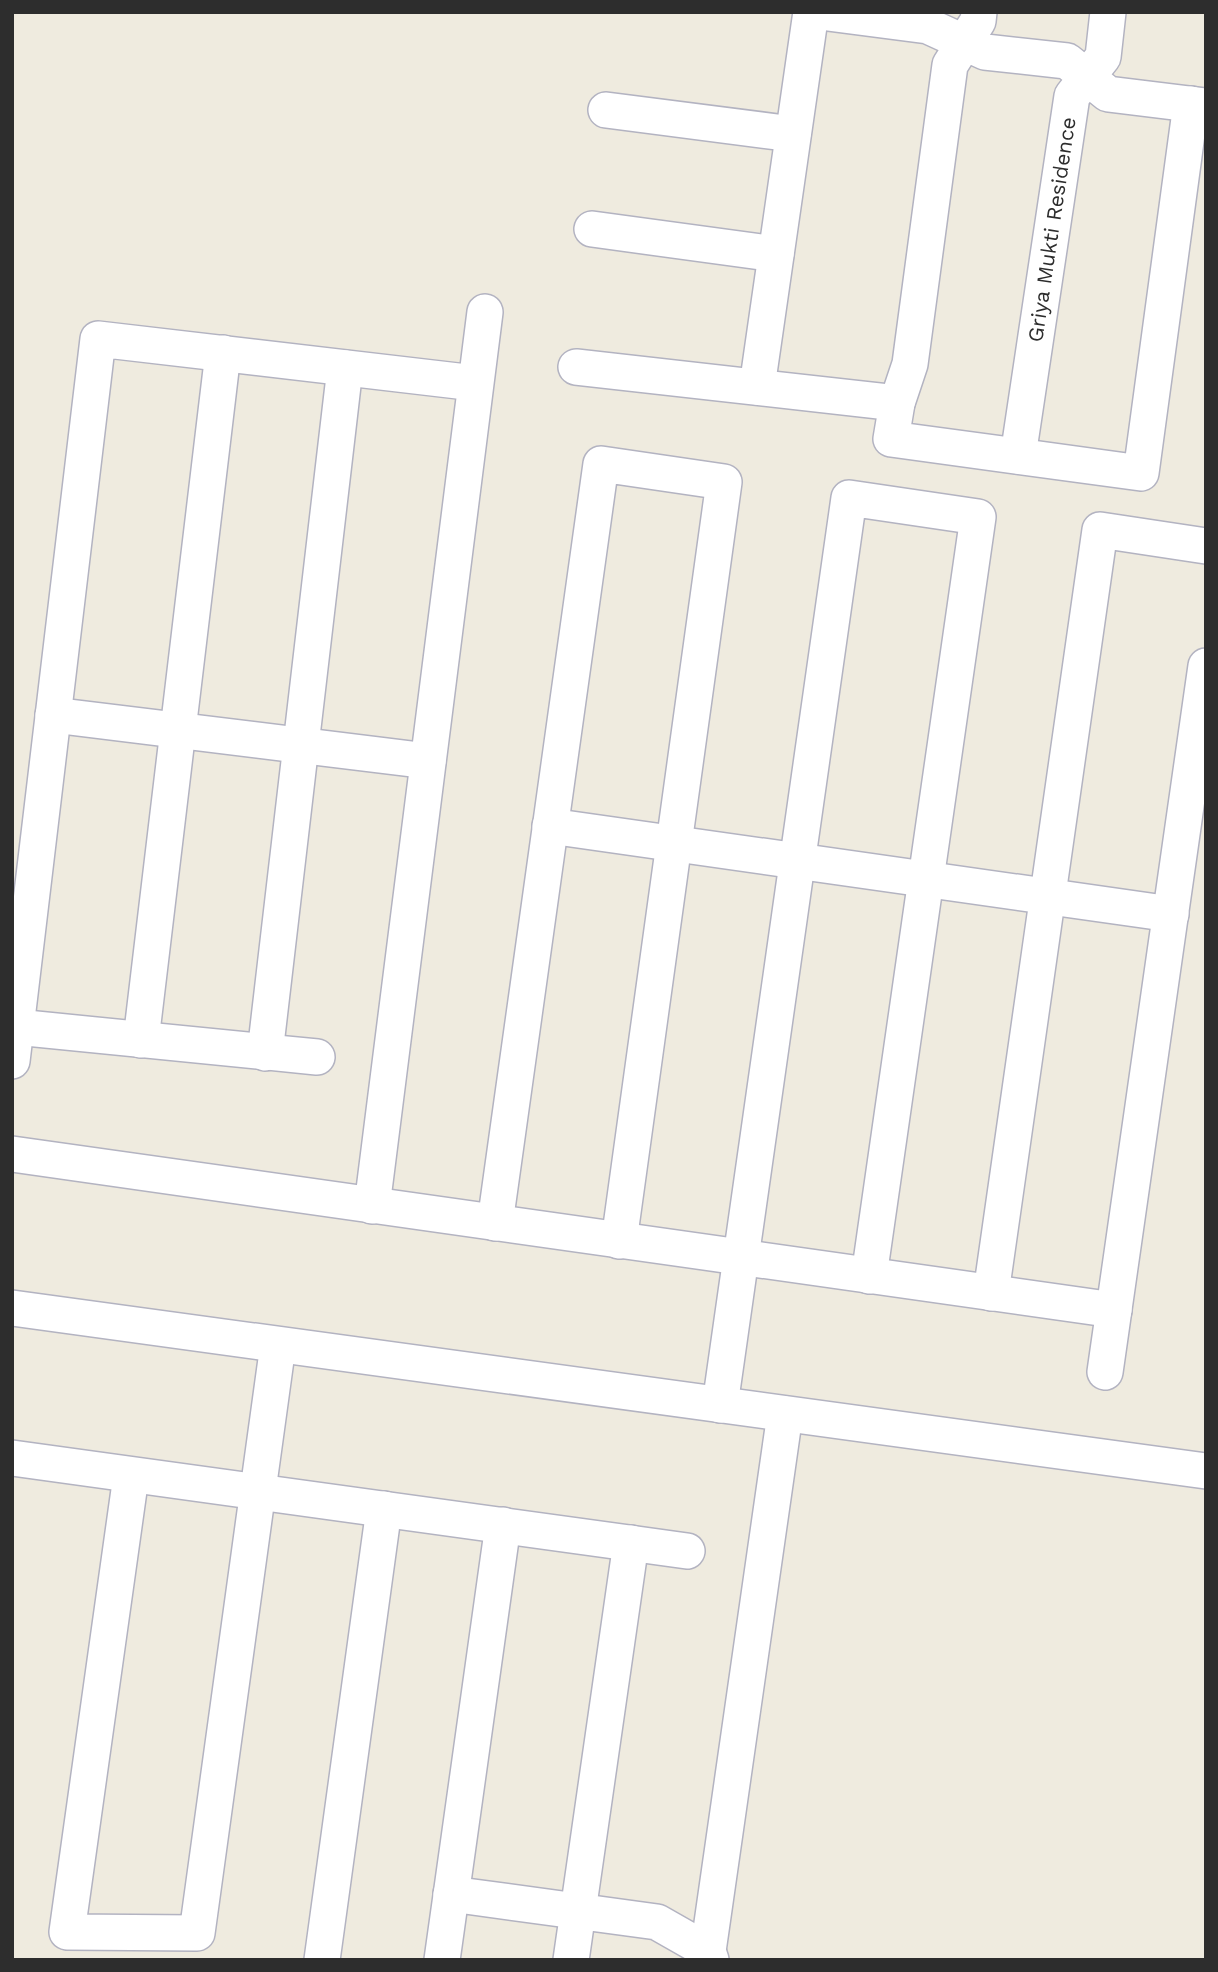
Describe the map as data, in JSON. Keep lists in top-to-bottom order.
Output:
{
  "streets": {
    "street": ["Griya Mukti Residence"]
  }
}
